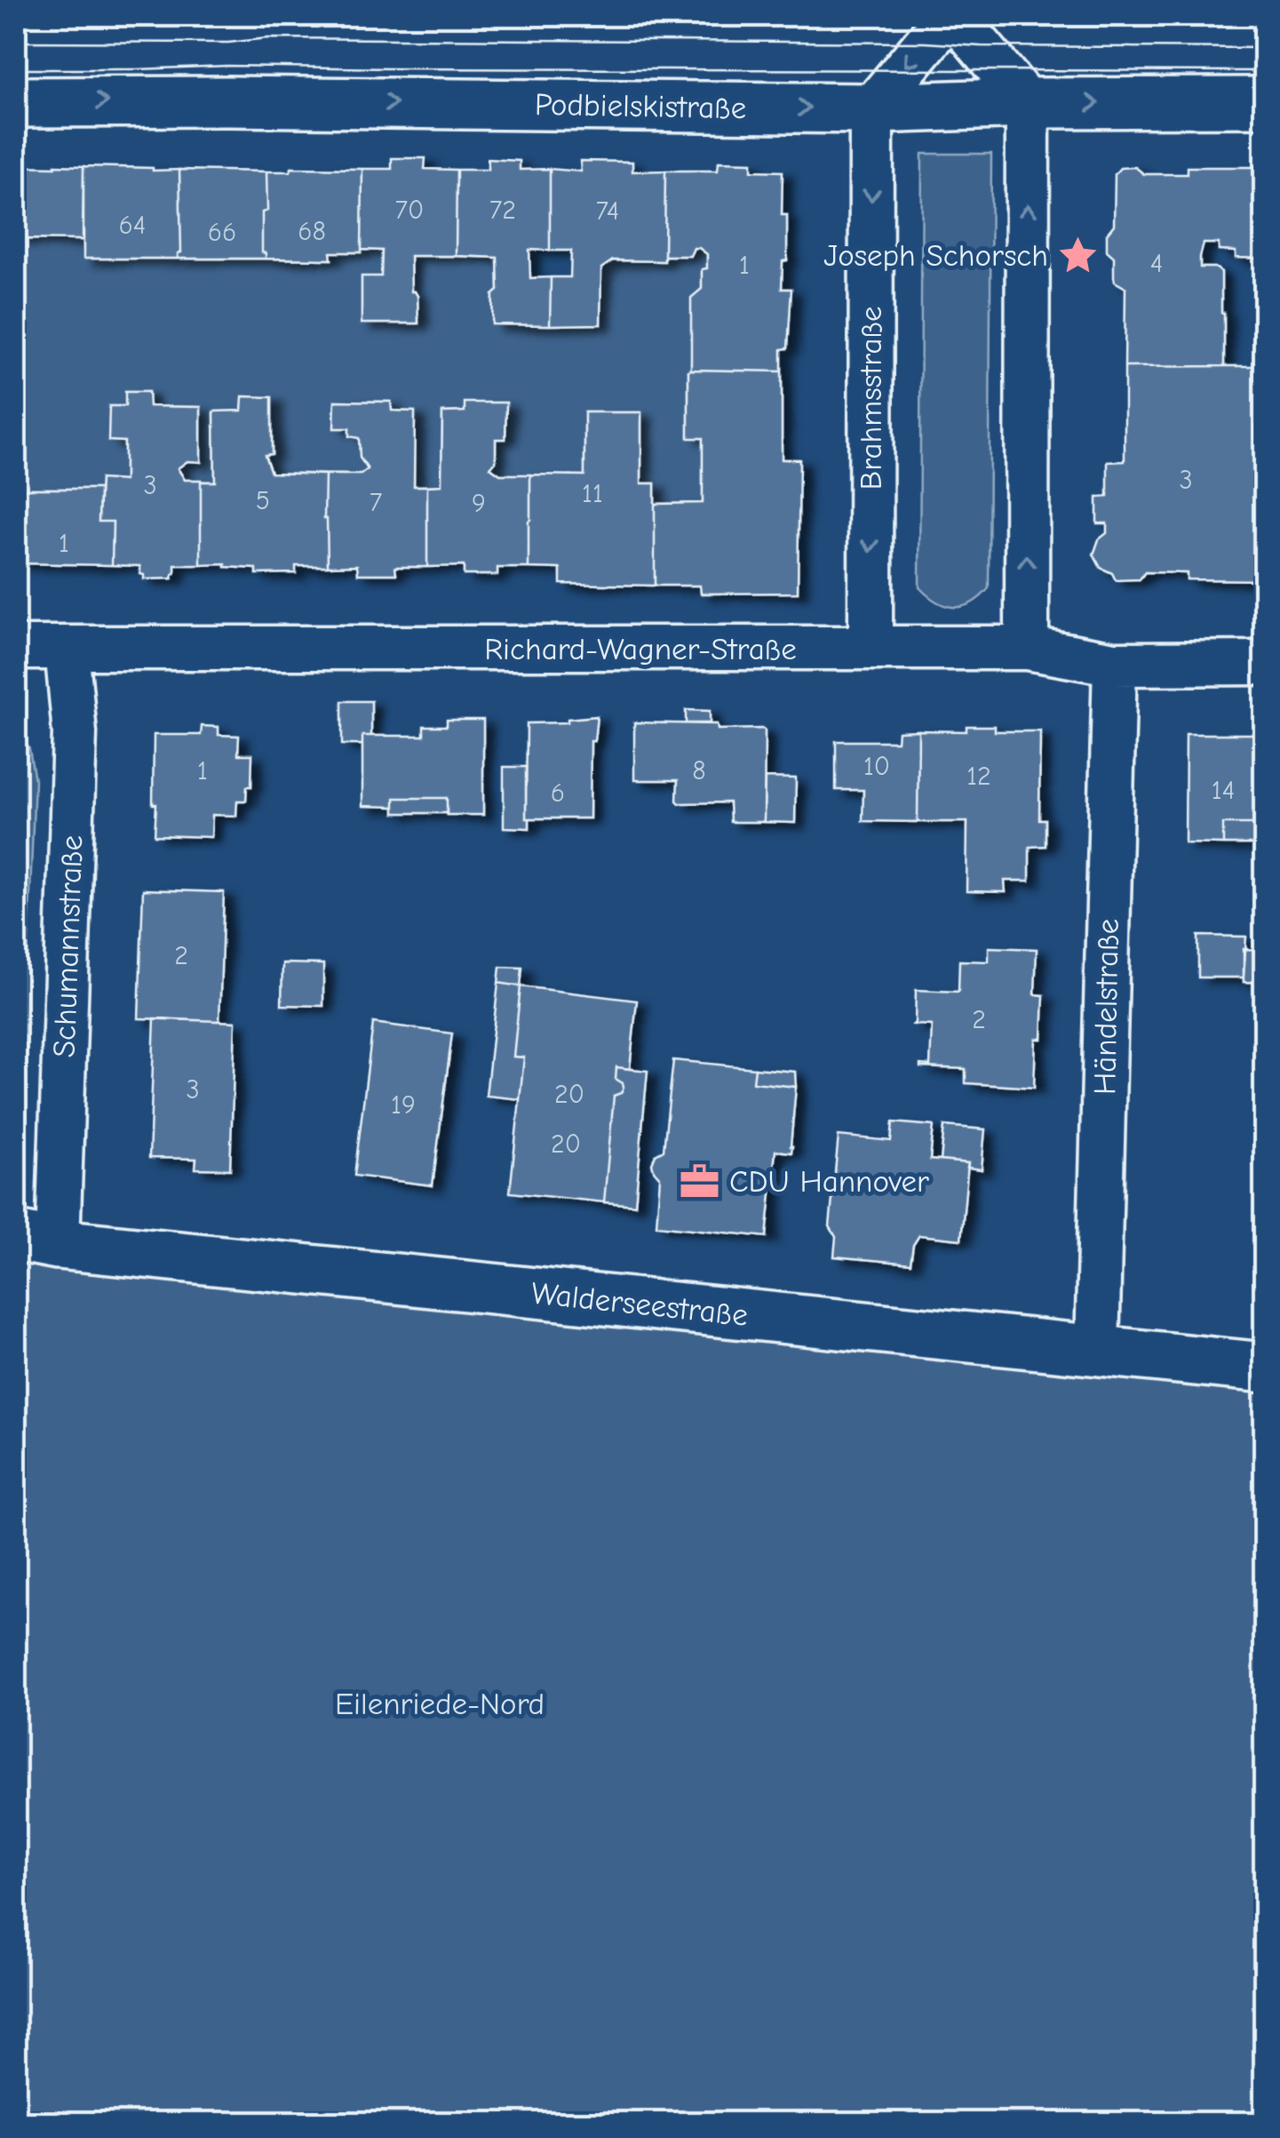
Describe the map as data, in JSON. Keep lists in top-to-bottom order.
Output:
{
  "streets": {
    "main road": ["Podbielskistraße", "Walderseestraße"],
    "street": [
      "Brahmsstraße",
      "Richard-Wagner-Straße",
      "Schumannstraße",
      "Händelstraße"
    ]
  },
  "crossings": [
    ["Podbielskistraße", "Brahmsstraße"],
    ["Brahmsstraße", "Richard-Wagner-Straße"],
    ["Richard-Wagner-Straße", "Schumannstraße"],
    ["Richard-Wagner-Straße", "Händelstraße"],
    ["Schumannstraße", "Walderseestraße"],
    ["Händelstraße", "Walderseestraße"]
  ],
  "one_way": ["Podbielskistraße"],
  "parks": ["Eilenriede-Nord"],
  "places": {
    "place": ["Joseph Schorsch"],
    "office": ["CDU Hannover"]
  },
  "house_numbers": [
    "70",
    "72",
    "74",
    "64",
    "68",
    "66",
    "4",
    "1",
    "3",
    "3",
    "11",
    "5",
    "7",
    "9",
    "1",
    "10",
    "1",
    "8",
    "12",
    "14",
    "6",
    "2",
    "2",
    "3",
    "20",
    "19",
    "20"
  ]
}
